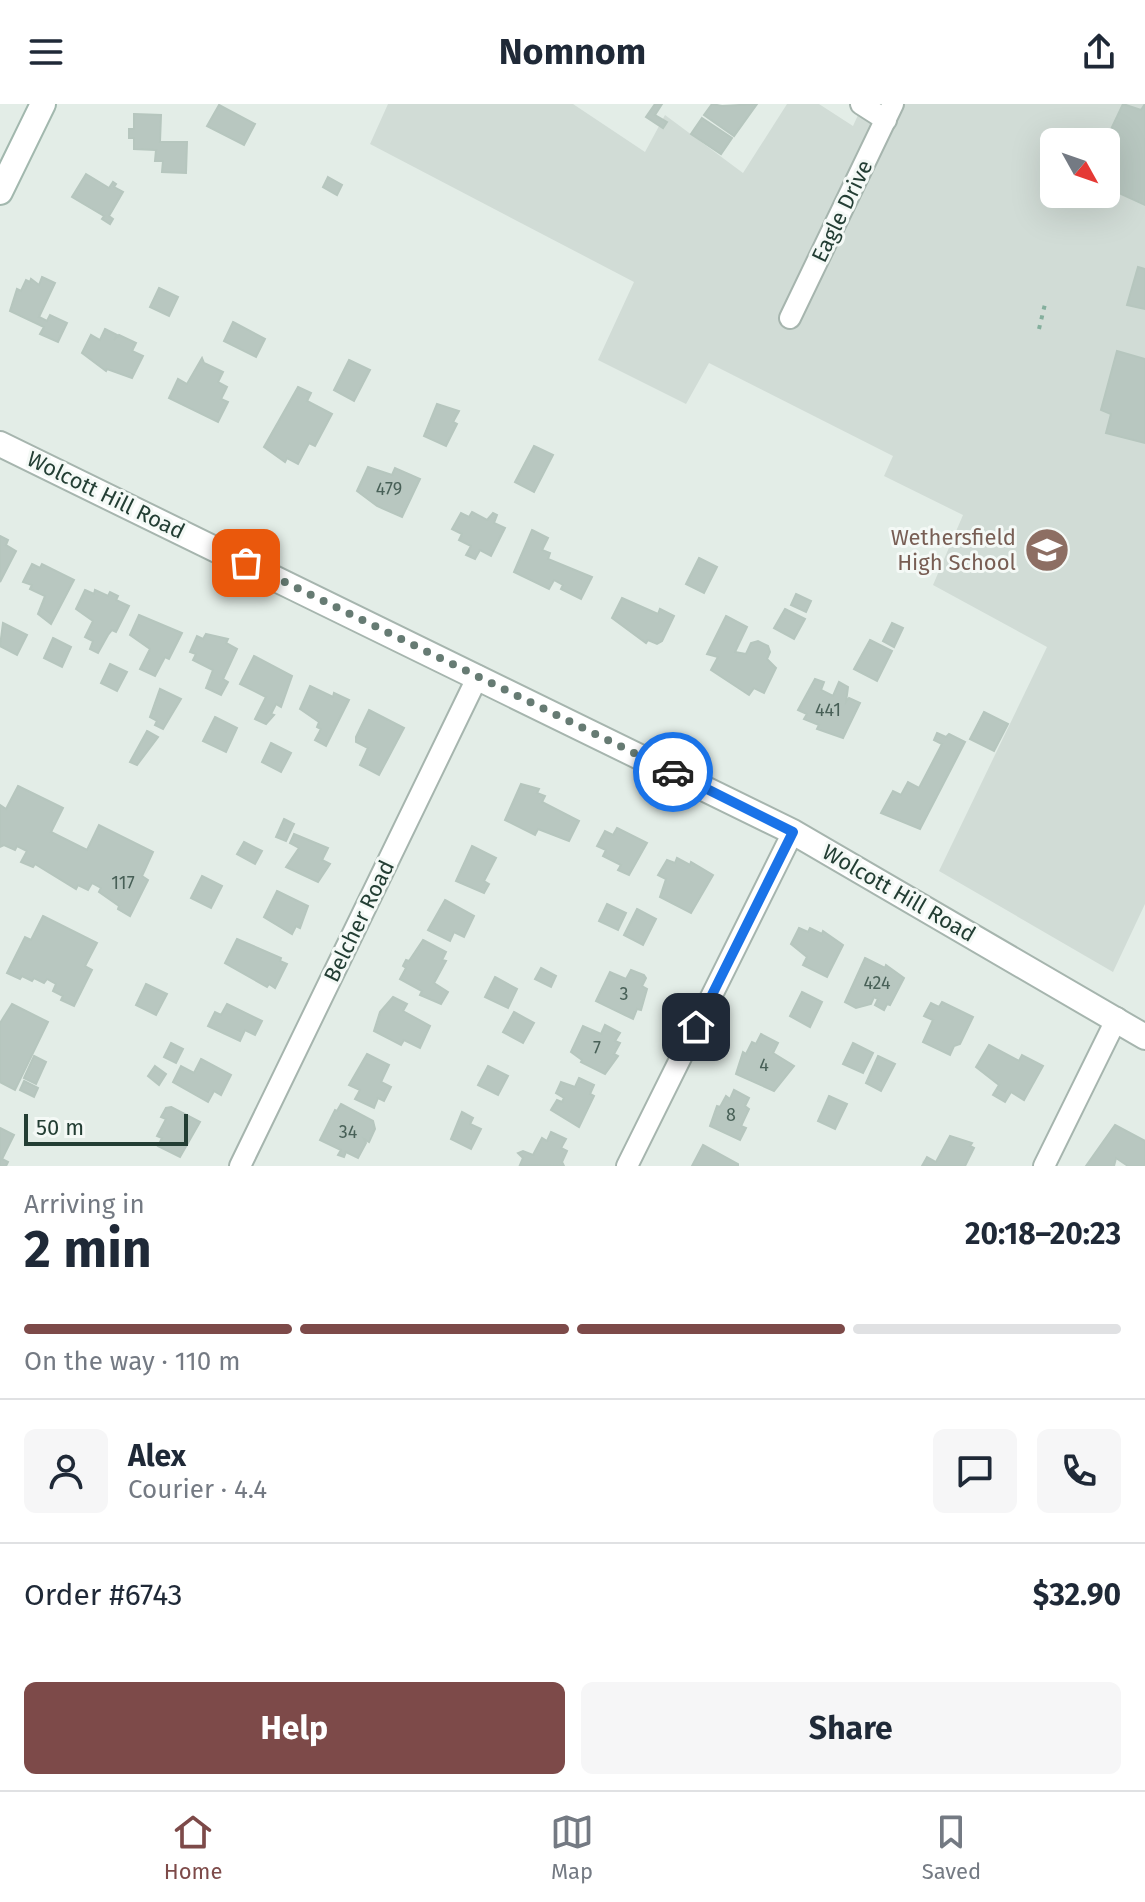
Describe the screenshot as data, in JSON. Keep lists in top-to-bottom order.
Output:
{
  "streets": {
    "street": ["Eagle Drive", "Wolcott Hill Road", "Belcher Road"]
  },
  "crossings": [
    ["Wolcott Hill Road", "Belcher Road"]
  ],
  "places": {
    "school or university": ["Wethersfield High School"]
  },
  "house_numbers": [
    "479",
    "441",
    "117",
    "424",
    "3",
    "7",
    "4",
    "8",
    "34"
  ],
  "scale_bar": "50 m",
  "north": "bottom right",
  "page": {
    "header": "Nomnom",
    "scale": "50 m",
    "heading": ["2 min", "Arriving in", "20:18–20:23"],
    "panel": [
      "Alex",
      "Courier · 4.4",
      "Order #6743",
      "$32.90"
    ],
    "bar": "On the way · 110 m",
    "buttons": ["Help", "Share"],
    "tabs": ["Home", "Map", "Saved"]
  }
}
